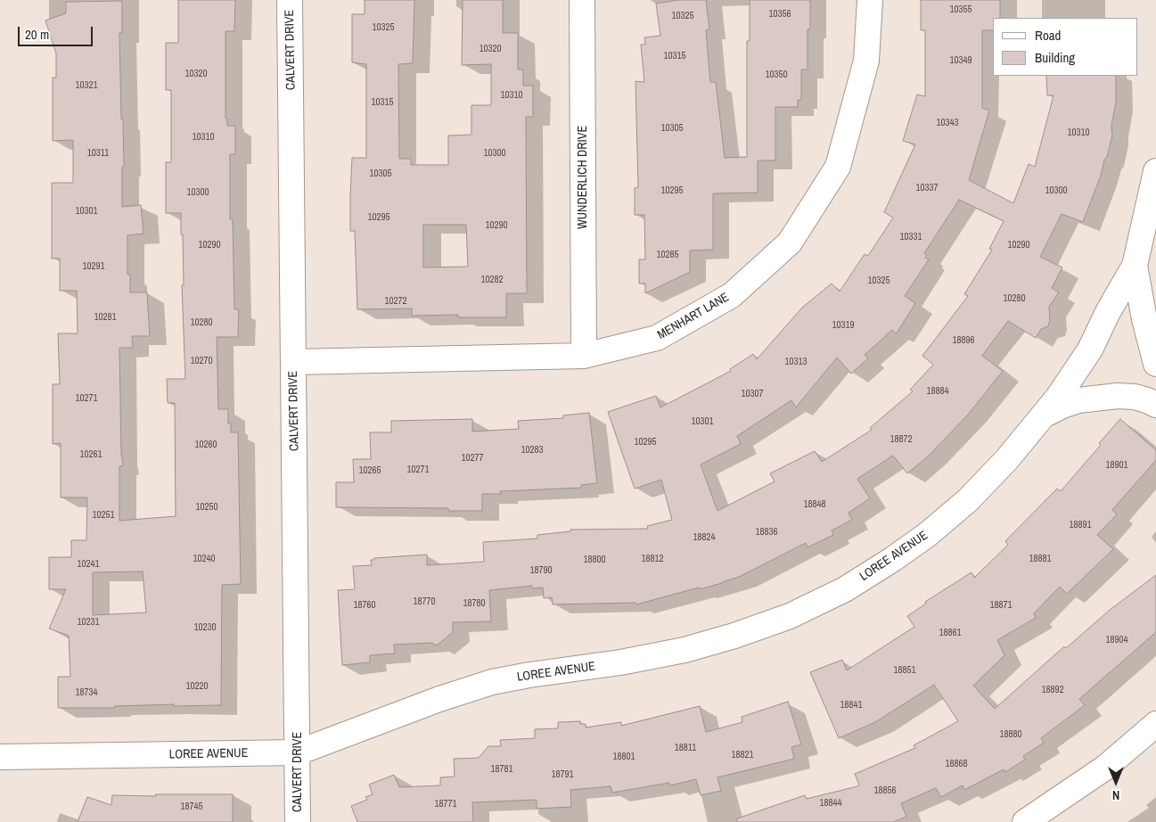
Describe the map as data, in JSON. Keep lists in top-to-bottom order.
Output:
{
  "streets": {
    "street": [
      "CALVERT DRIVE",
      "WUNDERLICH DRIVE",
      "MENHART LANE",
      "LOREE AVENUE"
    ]
  },
  "crossings": [
    ["CALVERT DRIVE", "MENHART LANE"],
    ["CALVERT DRIVE", "LOREE AVENUE"],
    ["WUNDERLICH DRIVE", "MENHART LANE"]
  ],
  "house_numbers": [
    "10355",
    "10356",
    "10325",
    "10325",
    "10320",
    "10315",
    "10349",
    "10320",
    "10350",
    "10321",
    "10310",
    "10315",
    "10343",
    "10305",
    "10310",
    "10310",
    "10311",
    "10300",
    "10305",
    "10337",
    "10295",
    "10300",
    "10300",
    "10301",
    "10295",
    "10290",
    "10331",
    "10290",
    "10290",
    "10285",
    "10291",
    "10282",
    "10325",
    "10280",
    "10272",
    "10281",
    "10280",
    "10319",
    "18896",
    "10270",
    "10313",
    "18884",
    "10307",
    "10271",
    "10301",
    "18872",
    "10295",
    "10260",
    "10283",
    "10261",
    "10277",
    "18901",
    "10271",
    "10265",
    "18848",
    "10250",
    "10251",
    "18891",
    "18836",
    "18824",
    "10240",
    "18812",
    "18881",
    "18800",
    "10241",
    "18790",
    "18770",
    "18780",
    "18760",
    "18871",
    "10231",
    "10230",
    "18861",
    "18904",
    "18851",
    "10220",
    "18892",
    "18734",
    "18841",
    "18880",
    "18811",
    "18821",
    "18801",
    "18868",
    "18781",
    "18791",
    "18856",
    "18844",
    "18771",
    "18745"
  ],
  "legend": ["Road", "Building"],
  "scale_bar": "20 m",
  "north": "bottom"
}
